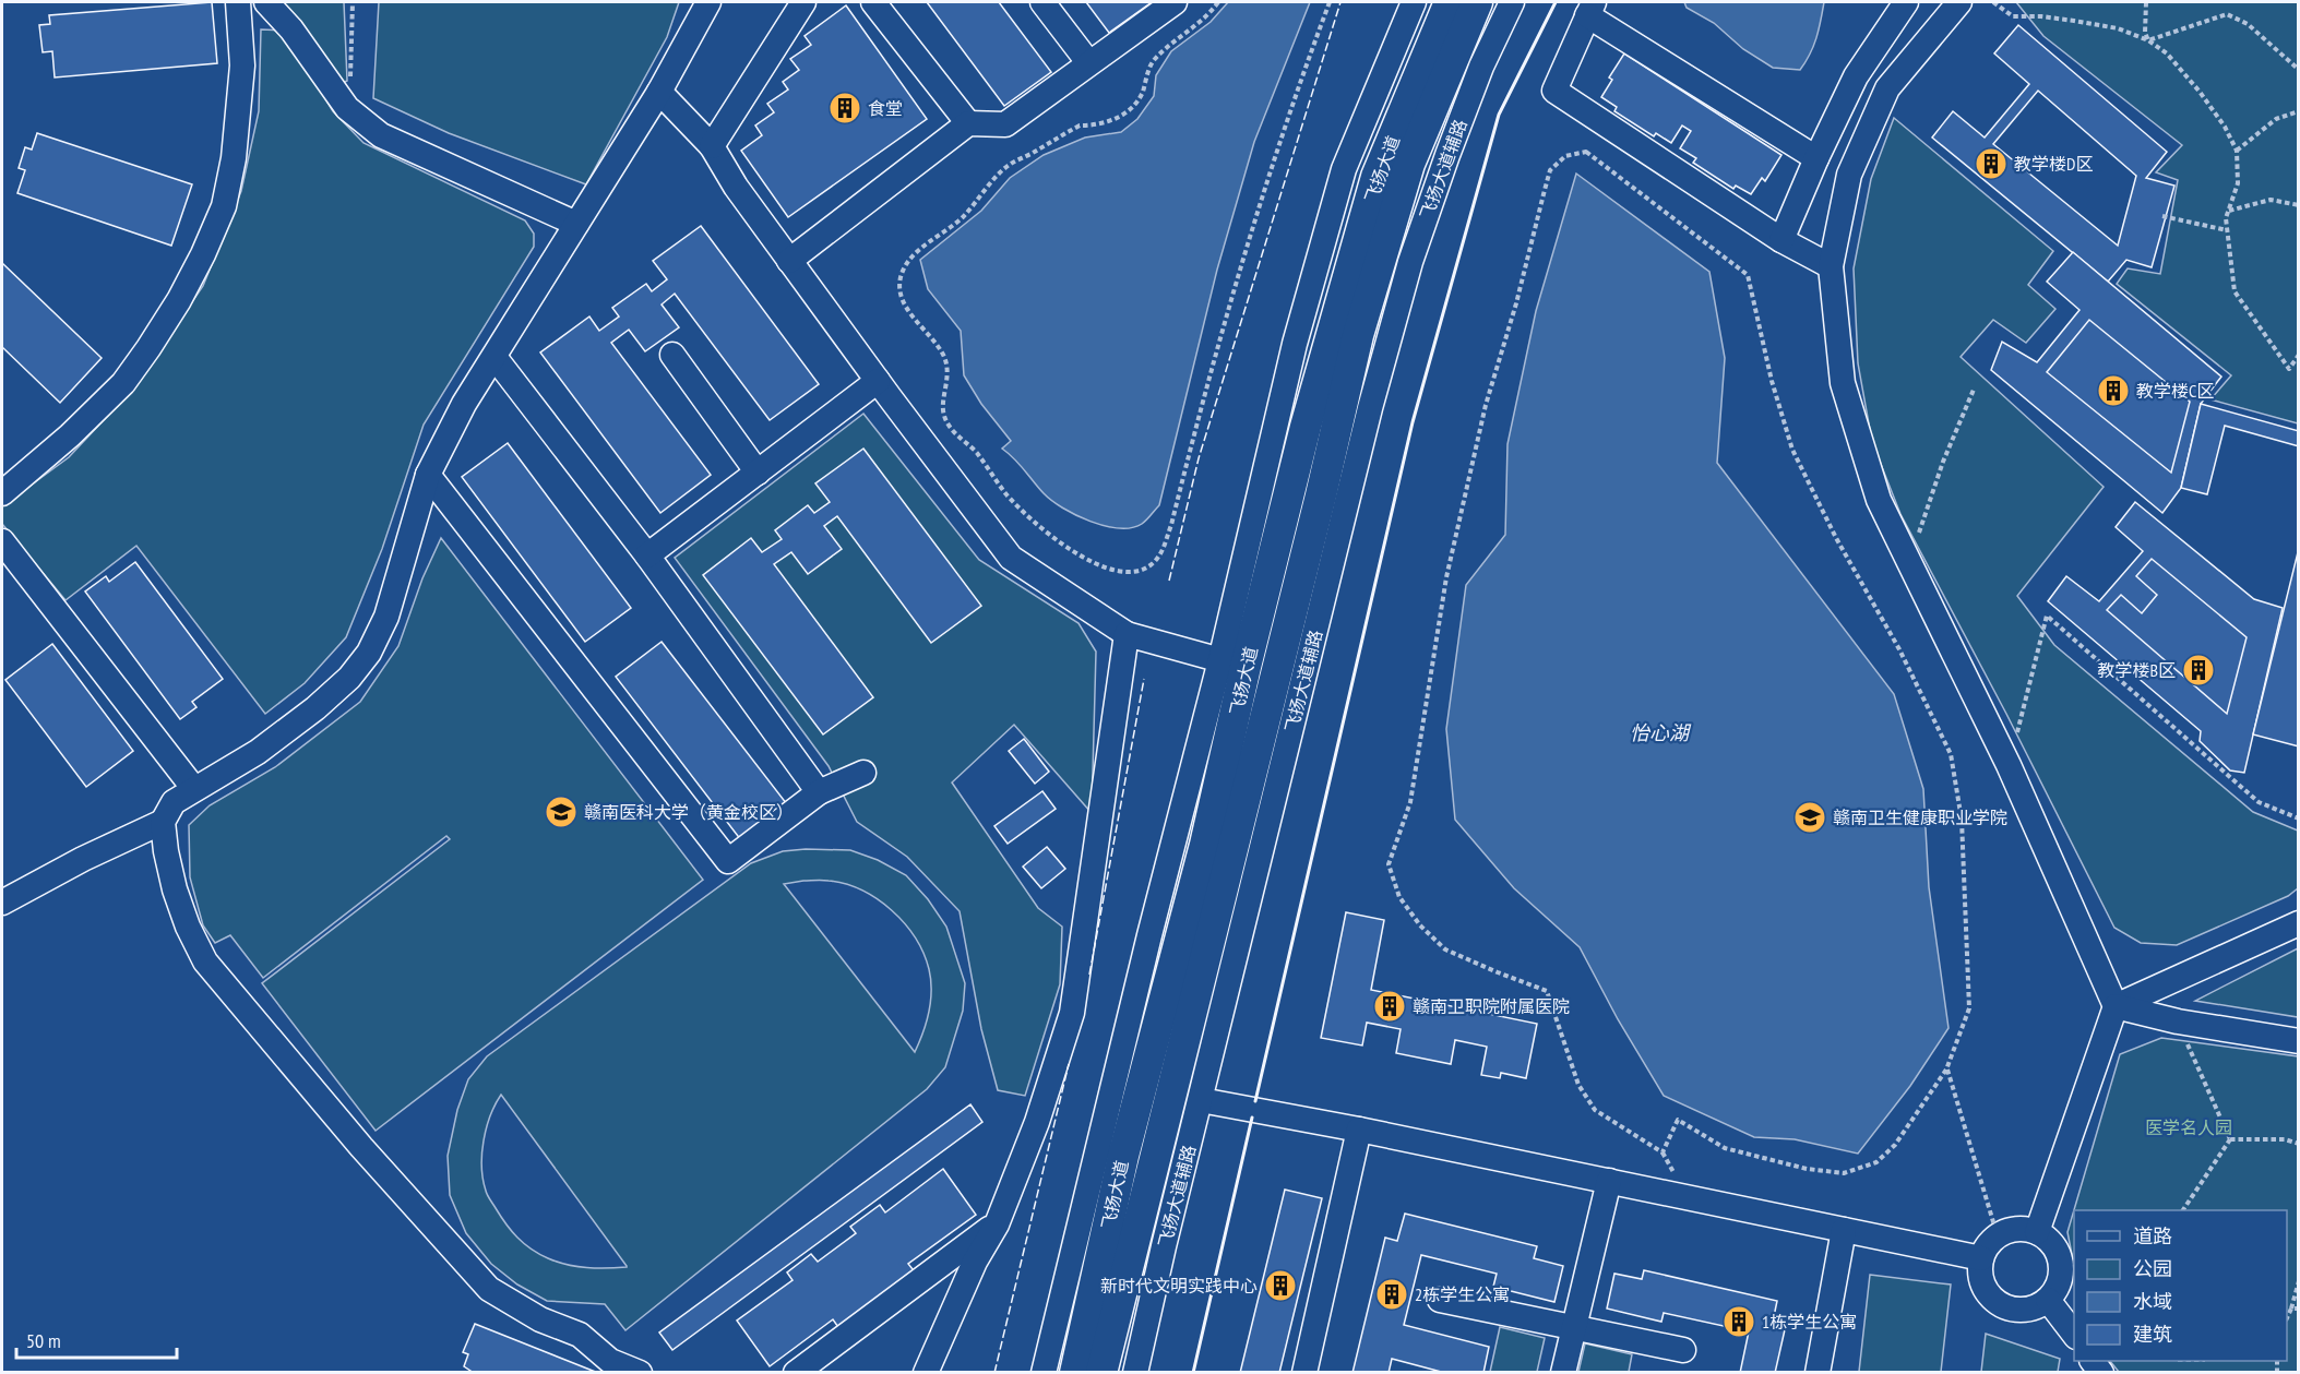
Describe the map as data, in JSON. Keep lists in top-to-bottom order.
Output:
{
  "streets": {
    "main road": ["飞扬大道"],
    "street": ["飞扬大道辅路"]
  },
  "water": ["怡心湖"],
  "parks": ["医学名人园"],
  "places": {
    "building": [
      "食堂",
      "教学楼D区",
      "教学楼C区",
      "教学楼B区",
      "赣南卫职院附属医院",
      "新时代文明实践中心",
      "2栋学生公寓",
      "1栋学生公寓"
    ],
    "school or university": ["赣南医科大学（黄金校区）", "赣南卫生健康职业学院"]
  },
  "legend": [
    "道路",
    "公园",
    "水域",
    "建筑"
  ],
  "scale_bar": "50 m"
}
